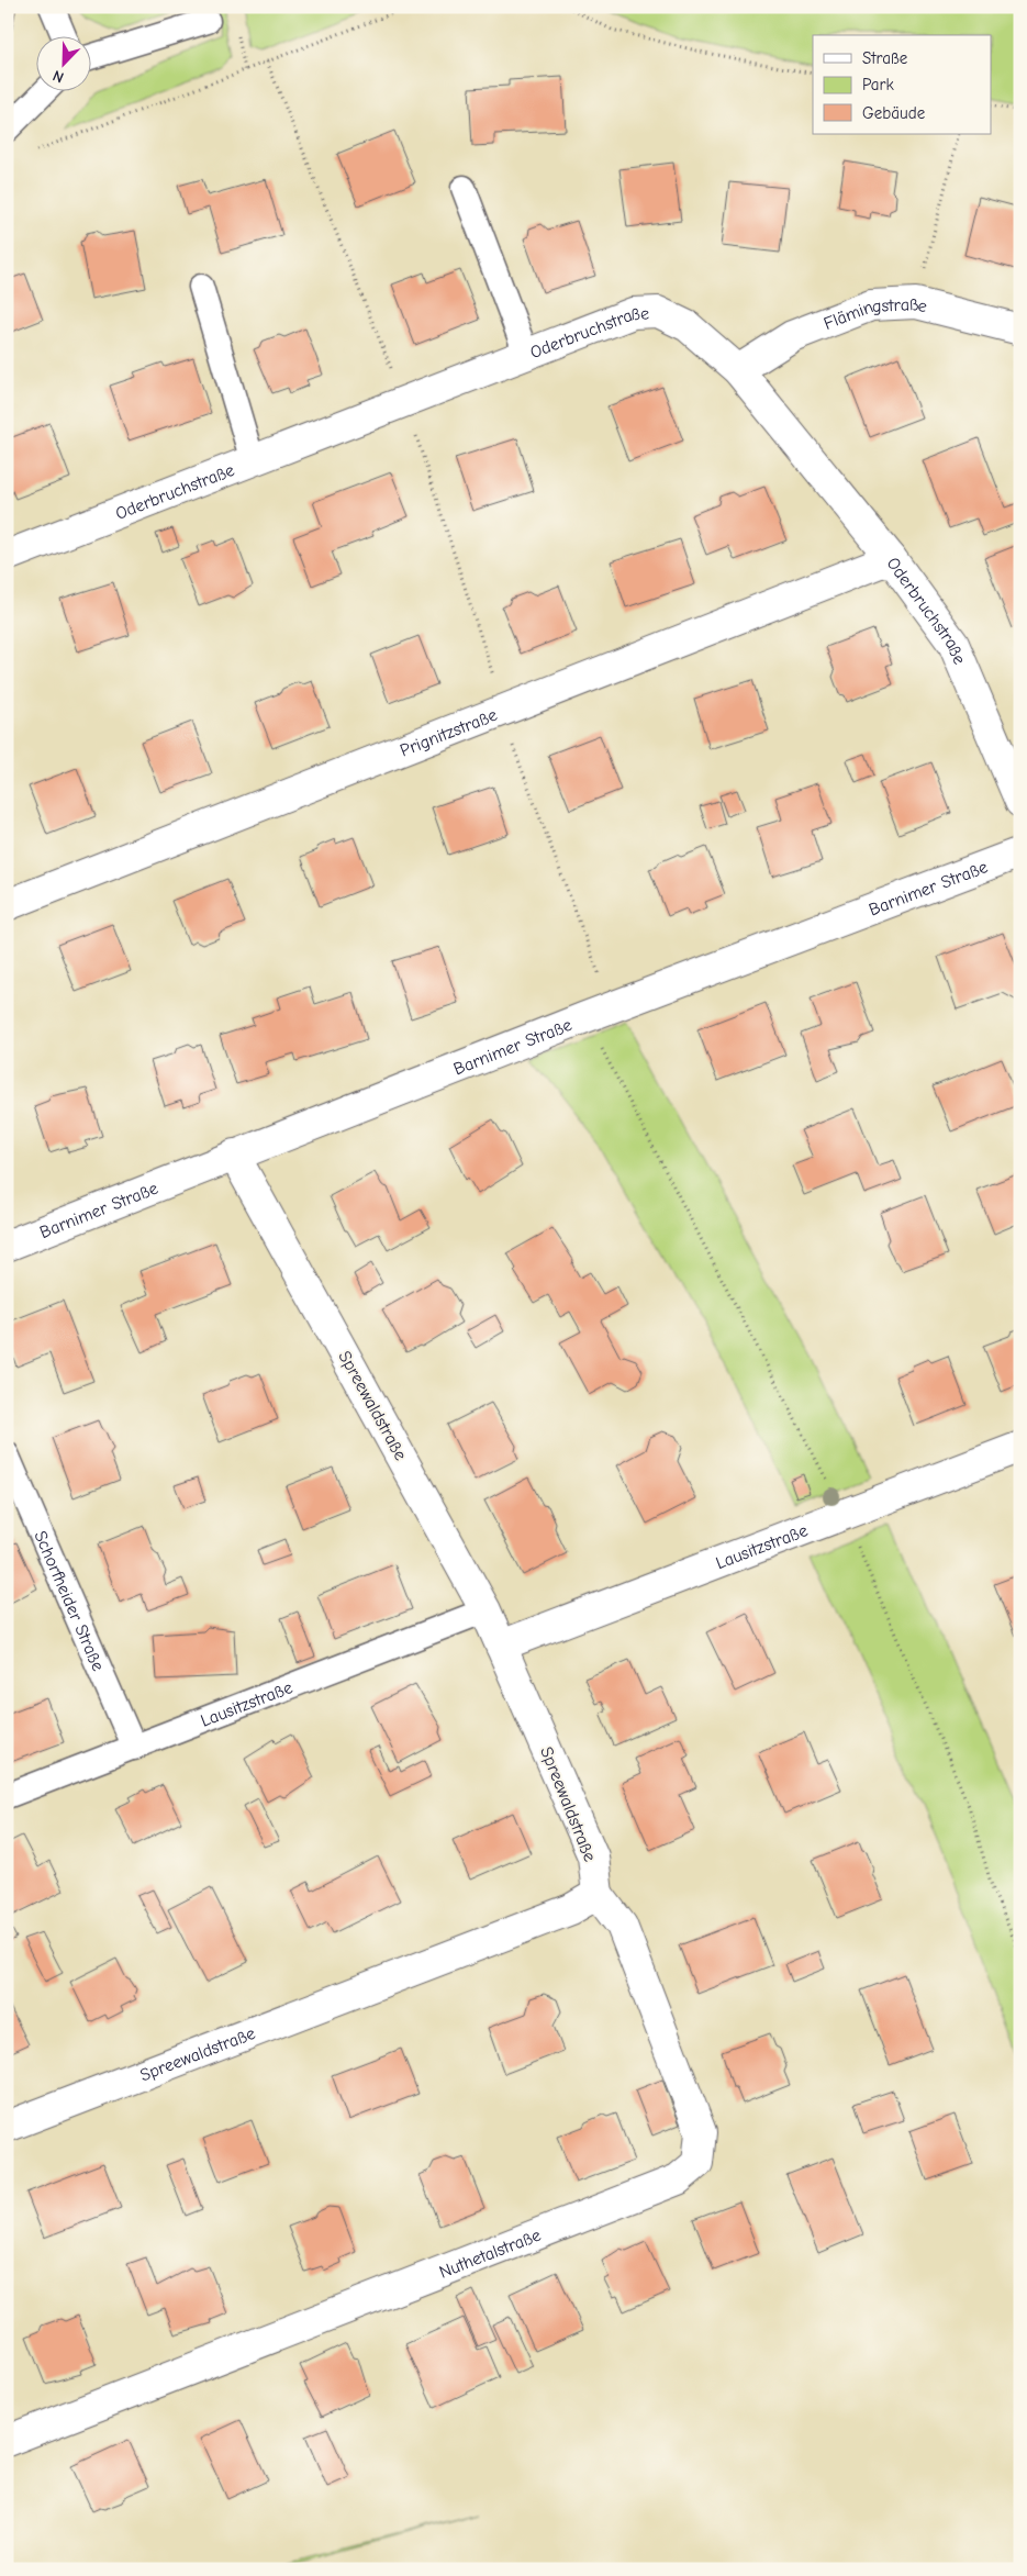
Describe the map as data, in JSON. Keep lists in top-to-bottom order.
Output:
{
  "streets": {
    "street": [
      "Flämingstraße",
      "Oderbruchstraße",
      "Prignitzstraße",
      "Barnimer Straße",
      "Spreewaldstraße",
      "Lausitzstraße",
      "Nuthetalstraße"
    ],
    "lane": ["Schorfheider Straße"]
  },
  "crossings": [
    ["Flämingstraße", "Oderbruchstraße"],
    ["Oderbruchstraße", "Prignitzstraße"],
    ["Barnimer Straße", "Spreewaldstraße"],
    ["Spreewaldstraße", "Lausitzstraße"],
    ["Spreewaldstraße", "Nuthetalstraße"],
    ["Lausitzstraße", "Schorfheider Straße"]
  ],
  "legend": ["Straße", "Park", "Gebäude"],
  "north": "bottom left"
}
